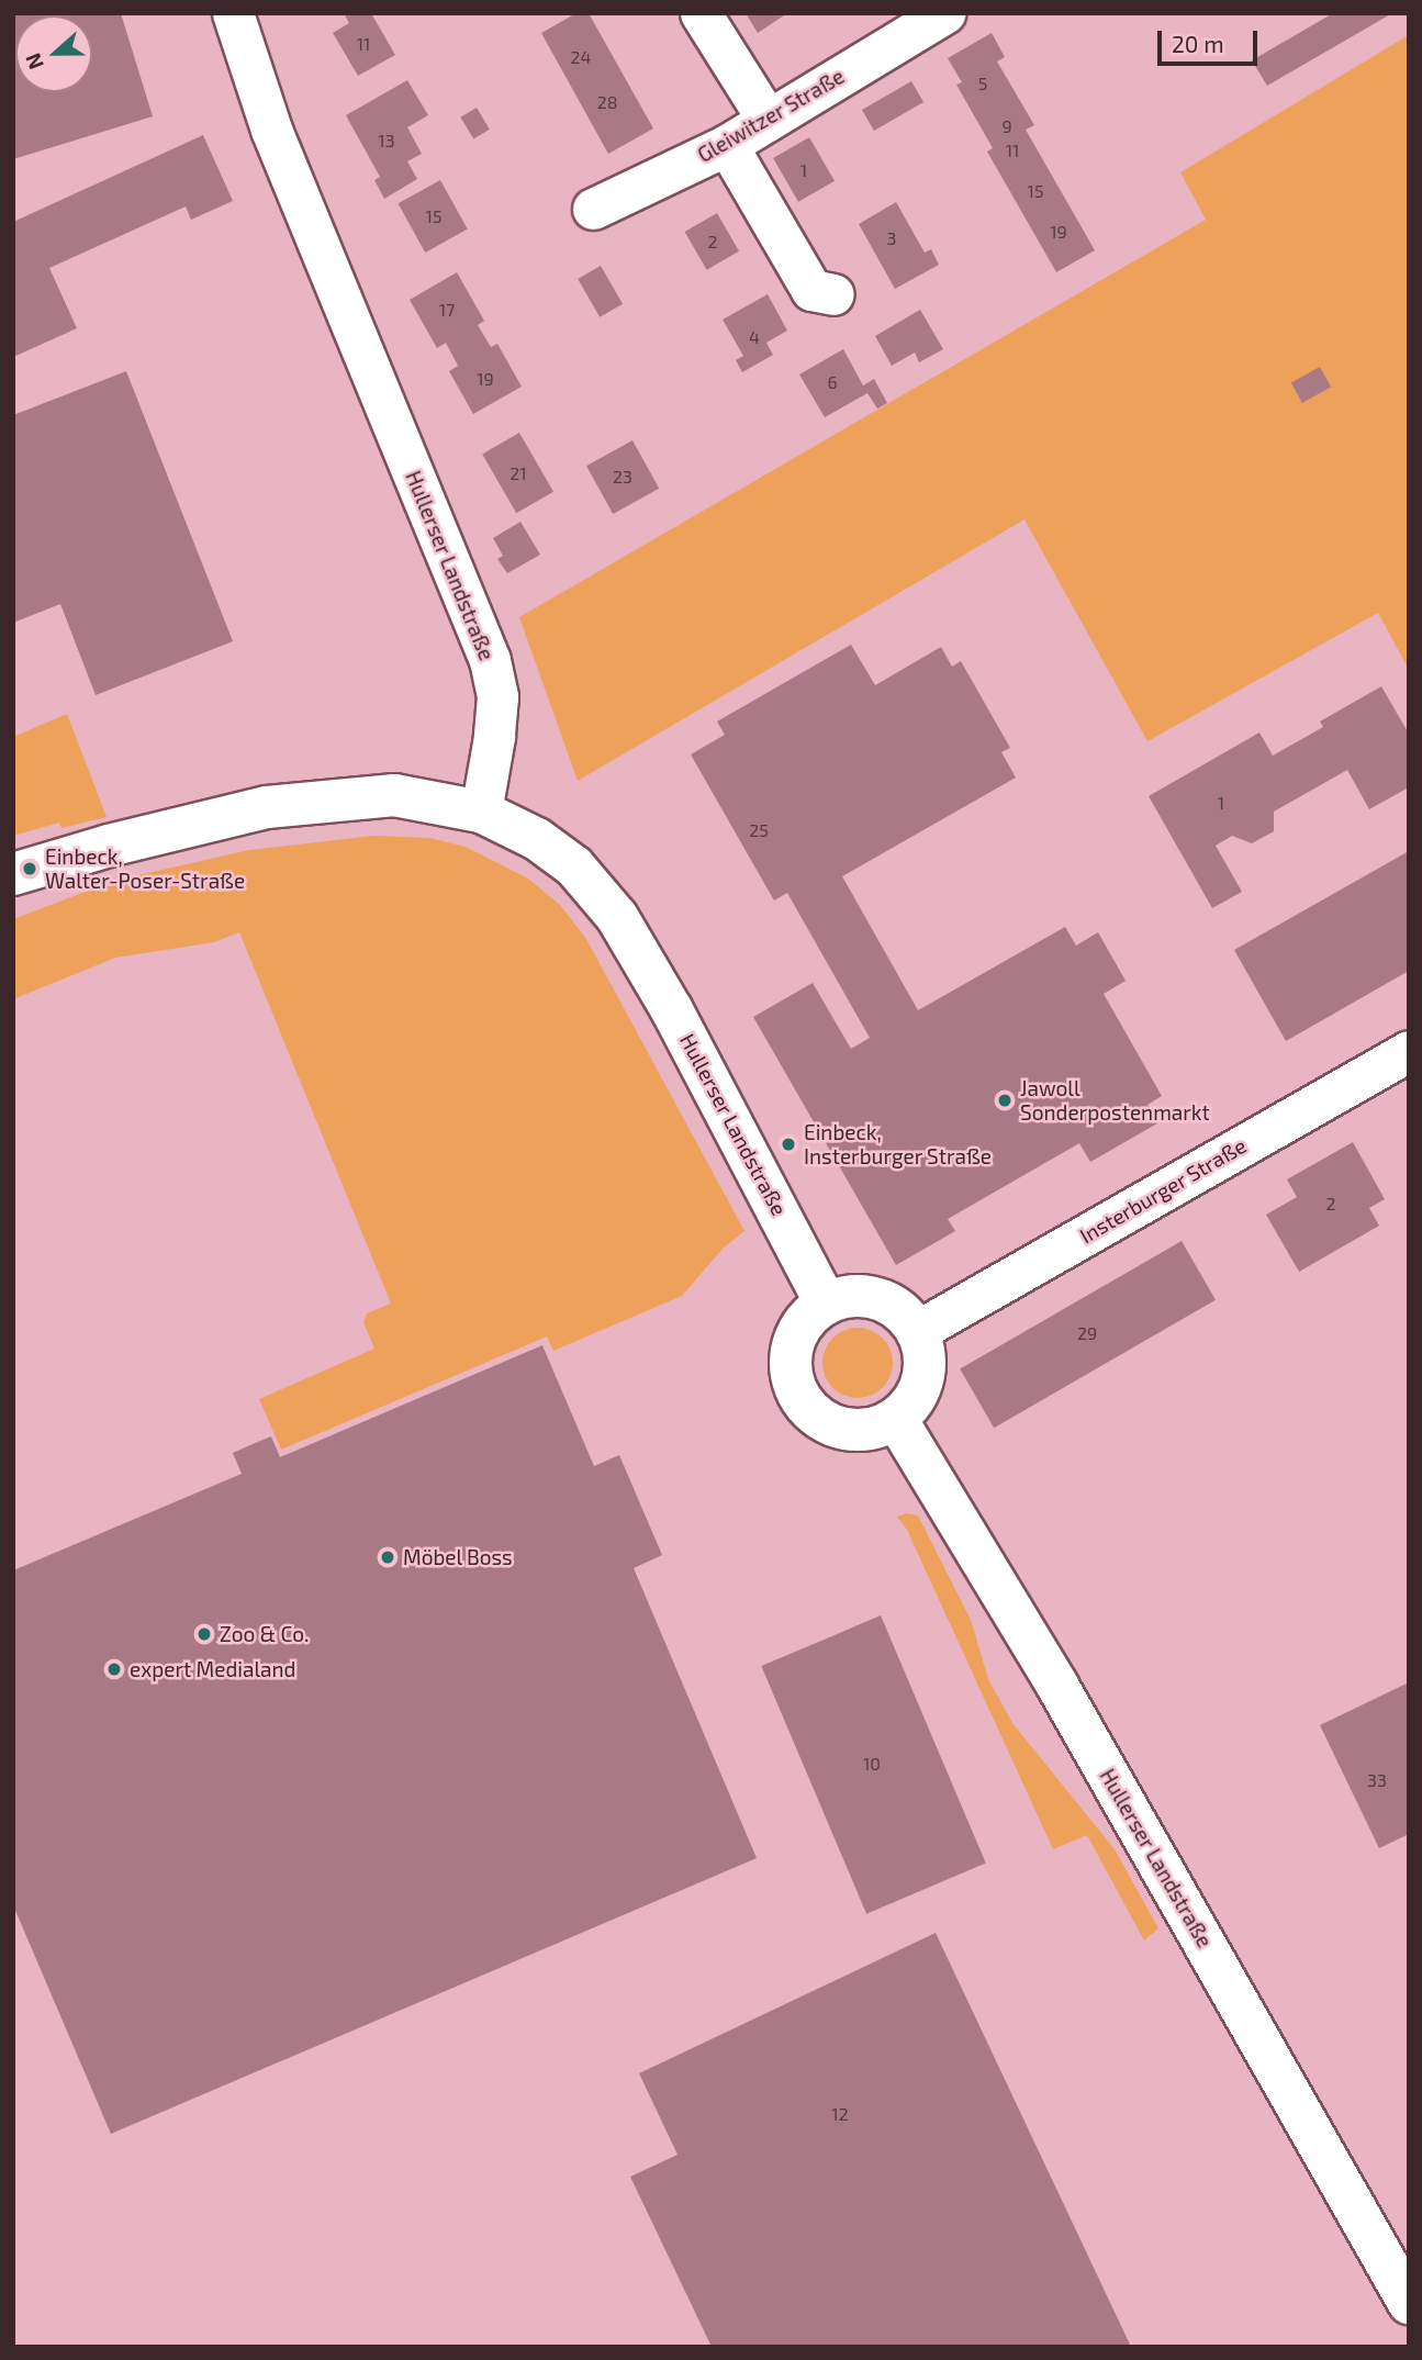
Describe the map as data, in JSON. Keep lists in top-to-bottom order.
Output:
{
  "streets": {
    "street": ["Gleiwitzer Straße", "Hullerser Landstraße", "Insterburger Straße"]
  },
  "crossings": [
    ["Hullerser Landstraße", "Insterburger Straße"]
  ],
  "places": [
    "Einbeck, Walter-Poser-Straße",
    "Jawoll Sonderpostenmarkt",
    "Einbeck, Insterburger Straße",
    "Möbel Boss",
    "Zoo & Co.",
    "expert Medialand"
  ],
  "house_numbers": [
    "11",
    "24",
    "5",
    "28",
    "9",
    "13",
    "11",
    "1",
    "15",
    "15",
    "19",
    "3",
    "2",
    "17",
    "4",
    "19",
    "6",
    "21",
    "23",
    "1",
    "25",
    "2",
    "29",
    "10",
    "33",
    "12"
  ],
  "scale_bar": "20 m",
  "north": "left"
}
